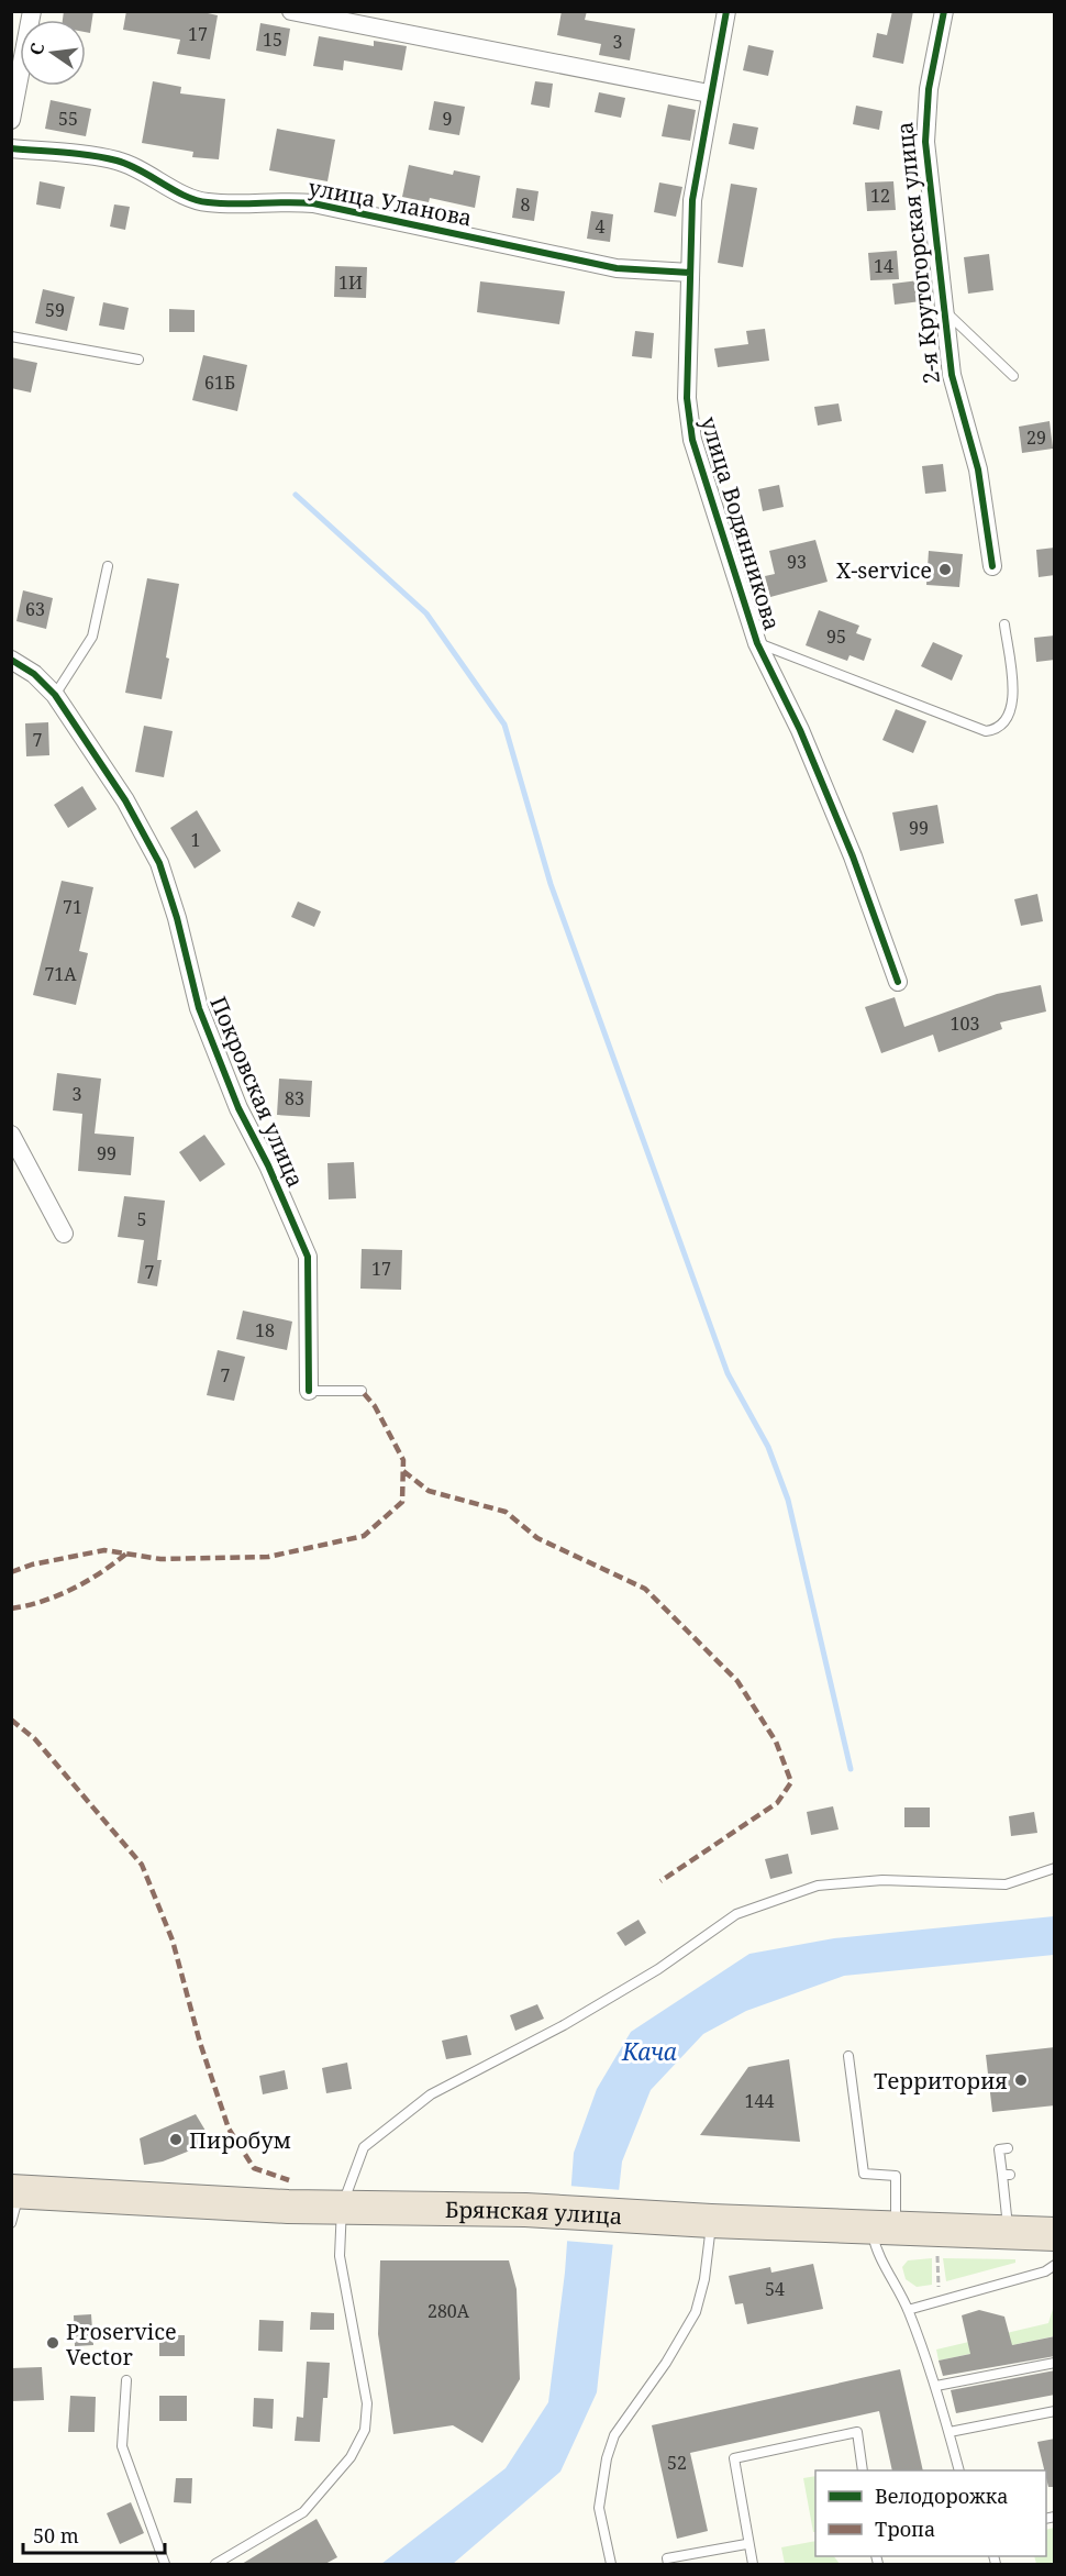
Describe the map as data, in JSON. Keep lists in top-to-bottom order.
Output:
{
  "streets": {
    "highway": ["Брянская улица"],
    "street": [
      "улица Уланова",
      "2-я Крутогорская улица",
      "улица Водянникова",
      "Покровская улица"
    ]
  },
  "crossings": [
    ["улица Уланова", "улица Водянникова"]
  ],
  "water": ["Кача"],
  "places": [
    "X-service",
    "Территория",
    "Пиробум",
    "Proservice Vector"
  ],
  "house_numbers": [
    "17",
    "15",
    "3",
    "55",
    "9",
    "12",
    "8",
    "4",
    "14",
    "1И",
    "59",
    "61Б",
    "29",
    "93",
    "63",
    "95",
    "7",
    "99",
    "1",
    "71",
    "71А",
    "103",
    "3",
    "83",
    "99",
    "5",
    "17",
    "7",
    "18",
    "7",
    "144",
    "54",
    "280А",
    "52"
  ],
  "legend": ["Велодорожка", "Тропа"],
  "scale_bar": "50 m",
  "north": "left"
}
